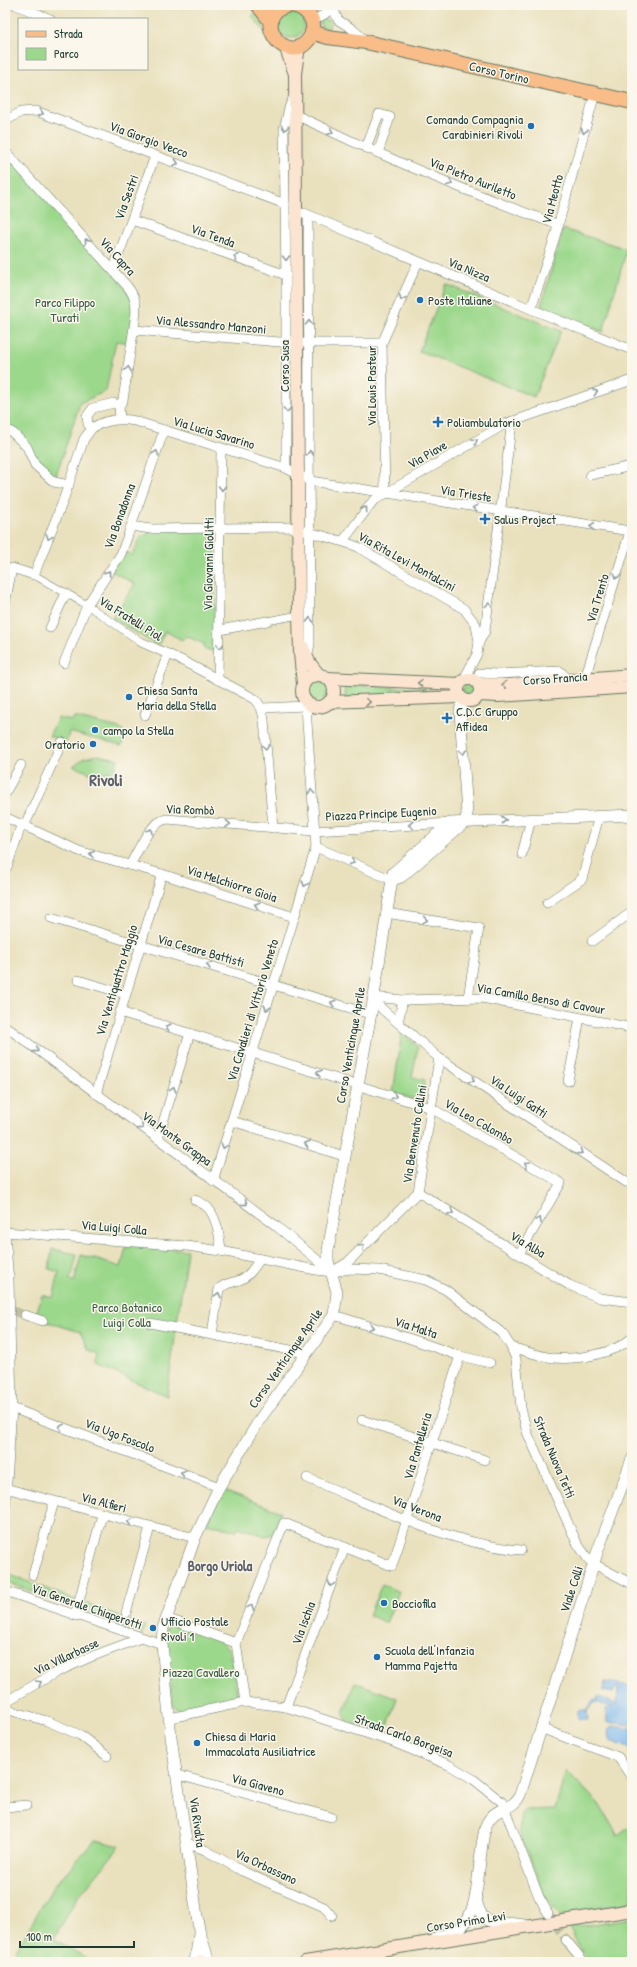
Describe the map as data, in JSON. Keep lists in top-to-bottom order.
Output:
{
  "streets": {
    "main road": [
      "Corso Torino",
      "Corso Susa",
      "Corso Francia",
      "Corso Primo Levi"
    ],
    "street": [
      "Via Giorgio Vecco",
      "Via Pietro Auriletto",
      "Via Sestri",
      "Via Meotto",
      "Via Tenda",
      "Via Capra",
      "Via Nizza",
      "Via Alessandro Manzoni",
      "Via Louis Pasteur",
      "Via Lucia Savarino",
      "Via Piave",
      "Via Trieste",
      "Via Bonadonna",
      "Via Rita Levi Montalcini",
      "Via Giovanni Giolitti",
      "Via Trento",
      "Via Fratelli Piol",
      "Via Rombò",
      "Piazza Principe Eugenio",
      "Via Melchiorre Gioia",
      "Via Cesare Battisti",
      "Via Ventiquattro Maggio",
      "Via Camillo Benso di Cavour",
      "Via Cavalieri di Vittorio Veneto",
      "Corso Venticinque Aprile",
      "Via Luigi Gatti",
      "Via Leo Colombo",
      "Via Benvenuto Cellini",
      "Via Monte Grappa",
      "Via Luigi Colla",
      "Via Alba",
      "Via Malta",
      "Via Ugo Foscolo",
      "Via Pantelleria",
      "Strada Nuova Tetti",
      "Via Alfieri",
      "Via Verona",
      "Viale Colli",
      "Via Generale Chiaperotti",
      "Via Ischia",
      "Via Villarbasse",
      "Strada Carlo Borgeisa",
      "Via Giaveno",
      "Via Rivalta",
      "Via Orbassano"
    ]
  },
  "crossings": [
    ["Corso Torino", "Via Meotto"],
    ["Corso Torino", "Corso Susa"],
    ["Via Giorgio Vecco", "Via Sestri"],
    ["Via Giorgio Vecco", "Corso Susa"],
    ["Via Pietro Auriletto", "Via Meotto"],
    ["Via Pietro Auriletto", "Corso Susa"],
    ["Via Sestri", "Via Tenda"],
    ["Via Sestri", "Via Capra"],
    ["Via Meotto", "Via Nizza"],
    ["Via Tenda", "Corso Susa"],
    ["Via Capra", "Via Alessandro Manzoni"],
    ["Via Nizza", "Corso Susa"],
    ["Via Nizza", "Via Louis Pasteur"],
    ["Via Alessandro Manzoni", "Corso Susa"],
    ["Via Alessandro Manzoni", "Via Louis Pasteur"],
    ["Corso Susa", "Via Lucia Savarino"],
    ["Corso Susa", "Via Trieste"],
    ["Corso Susa", "Via Rita Levi Montalcini"],
    ["Via Louis Pasteur", "Via Piave"],
    ["Via Louis Pasteur", "Via Trieste"],
    ["Via Lucia Savarino", "Via Trieste"],
    ["Via Lucia Savarino", "Via Bonadonna"],
    ["Via Lucia Savarino", "Via Giovanni Giolitti"],
    ["Via Piave", "Via Trieste"],
    ["Via Piave", "Via Rita Levi Montalcini"],
    ["Via Trieste", "Via Trento"],
    ["Via Bonadonna", "Via Rita Levi Montalcini"],
    ["Via Bonadonna", "Via Fratelli Piol"],
    ["Via Rita Levi Montalcini", "Via Giovanni Giolitti"],
    ["Via Giovanni Giolitti", "Via Fratelli Piol"],
    ["Via Trento", "Corso Francia"],
    ["Via Rombò", "Piazza Principe Eugenio"],
    ["Piazza Principe Eugenio", "Corso Venticinque Aprile"],
    ["Via Melchiorre Gioia", "Via Ventiquattro Maggio"],
    ["Via Melchiorre Gioia", "Via Cavalieri di Vittorio Veneto"],
    ["Via Cesare Battisti", "Via Ventiquattro Maggio"],
    ["Via Cesare Battisti", "Via Cavalieri di Vittorio Veneto"],
    ["Via Cesare Battisti", "Corso Venticinque Aprile"],
    ["Via Ventiquattro Maggio", "Via Leo Colombo"],
    ["Via Ventiquattro Maggio", "Via Monte Grappa"],
    ["Via Camillo Benso di Cavour", "Corso Venticinque Aprile"],
    ["Via Camillo Benso di Cavour", "Via Luigi Gatti"],
    ["Via Cavalieri di Vittorio Veneto", "Via Leo Colombo"],
    ["Via Cavalieri di Vittorio Veneto", "Via Monte Grappa"],
    ["Corso Venticinque Aprile", "Via Luigi Gatti"],
    ["Corso Venticinque Aprile", "Via Leo Colombo"],
    ["Corso Venticinque Aprile", "Via Benvenuto Cellini"],
    ["Corso Venticinque Aprile", "Via Monte Grappa"],
    ["Corso Venticinque Aprile", "Via Luigi Colla"],
    ["Corso Venticinque Aprile", "Via Malta"],
    ["Corso Venticinque Aprile", "Via Ugo Foscolo"],
    ["Corso Venticinque Aprile", "Strada Nuova Tetti"],
    ["Corso Venticinque Aprile", "Via Alfieri"],
    ["Corso Venticinque Aprile", "Via Generale Chiaperotti"],
    ["Corso Venticinque Aprile", "Strada Carlo Borgeisa"],
    ["Corso Venticinque Aprile", "Via Rivalta"],
    ["Via Luigi Gatti", "Via Benvenuto Cellini"],
    ["Via Leo Colombo", "Via Benvenuto Cellini"],
    ["Via Leo Colombo", "Via Alba"],
    ["Via Benvenuto Cellini", "Via Monte Grappa"],
    ["Via Benvenuto Cellini", "Via Luigi Colla"],
    ["Via Benvenuto Cellini", "Via Alba"],
    ["Via Benvenuto Cellini", "Strada Nuova Tetti"],
    ["Via Monte Grappa", "Via Luigi Colla"],
    ["Via Monte Grappa", "Strada Nuova Tetti"],
    ["Via Luigi Colla", "Strada Nuova Tetti"],
    ["Via Malta", "Via Pantelleria"],
    ["Via Pantelleria", "Via Verona"],
    ["Via Pantelleria", "Via Ischia"],
    ["Strada Nuova Tetti", "Viale Colli"],
    ["Viale Colli", "Strada Carlo Borgeisa"],
    ["Viale Colli", "Corso Primo Levi"],
    ["Via Generale Chiaperotti", "Via Villarbasse"],
    ["Via Ischia", "Strada Carlo Borgeisa"],
    ["Strada Carlo Borgeisa", "Via Rivalta"],
    ["Via Giaveno", "Via Rivalta"],
    ["Via Rivalta", "Via Orbassano"]
  ],
  "one_way": [
    "Via Giorgio Vecco",
    "Via Pietro Auriletto",
    "Via Meotto",
    "Via Tenda",
    "Via Capra",
    "Via Louis Pasteur",
    "Via Piave",
    "Via Trieste",
    "Via Giovanni Giolitti",
    "Via Trento",
    "Via Rombò",
    "Via Melchiorre Gioia",
    "Via Cesare Battisti",
    "Via Cavalieri di Vittorio Veneto",
    "Via Luigi Gatti",
    "Via Benvenuto Cellini",
    "Via Monte Grappa",
    "Via Alba",
    "Via Malta",
    "Via Ugo Foscolo",
    "Via Ischia",
    "Via Villarbasse"
  ],
  "districts": ["Rivoli", "Borgo Uriola"],
  "parks": ["Parco Filippo Turati", "Parco Botanico Luigi Colla", "Piazza Cavallero"],
  "places": {
    "other": [
      "Comando Compagnia Carabinieri Rivoli",
      "Poste Italiane",
      "Chiesa Santa Maria della Stella",
      "campo la Stella",
      "Oratorio",
      "Bocciofila",
      "Ufficio Postale Rivoli 1",
      "Scuola dell'Infanzia Mamma Pajetta",
      "Chiesa di Maria Immacolata Ausiliatrice"
    ],
    "health": ["Poliambulatorio", "Salus Project", "C.D.C Gruppo Affidea"]
  },
  "legend": ["Strada", "Parco"],
  "scale_bar": "100 m"
}
